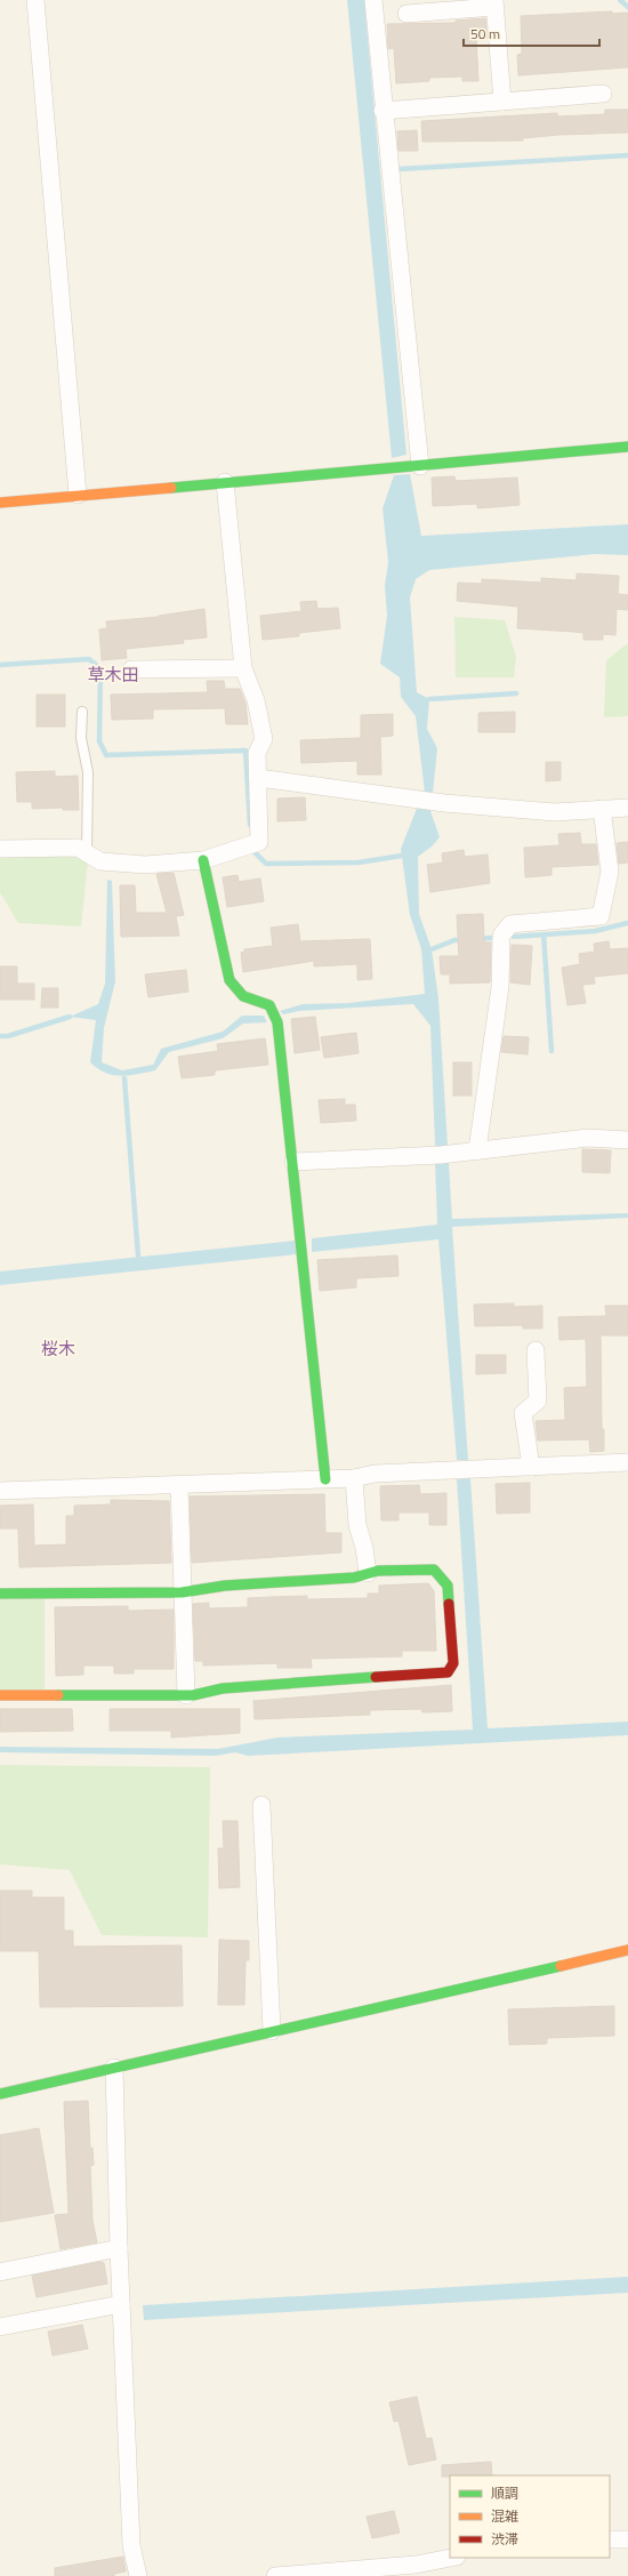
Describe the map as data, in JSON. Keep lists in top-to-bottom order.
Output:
{
  "districts": ["草木田", "桜木"],
  "legend": ["順調", "混雑", "渋滞"],
  "scale_bar": "50 m"
}
